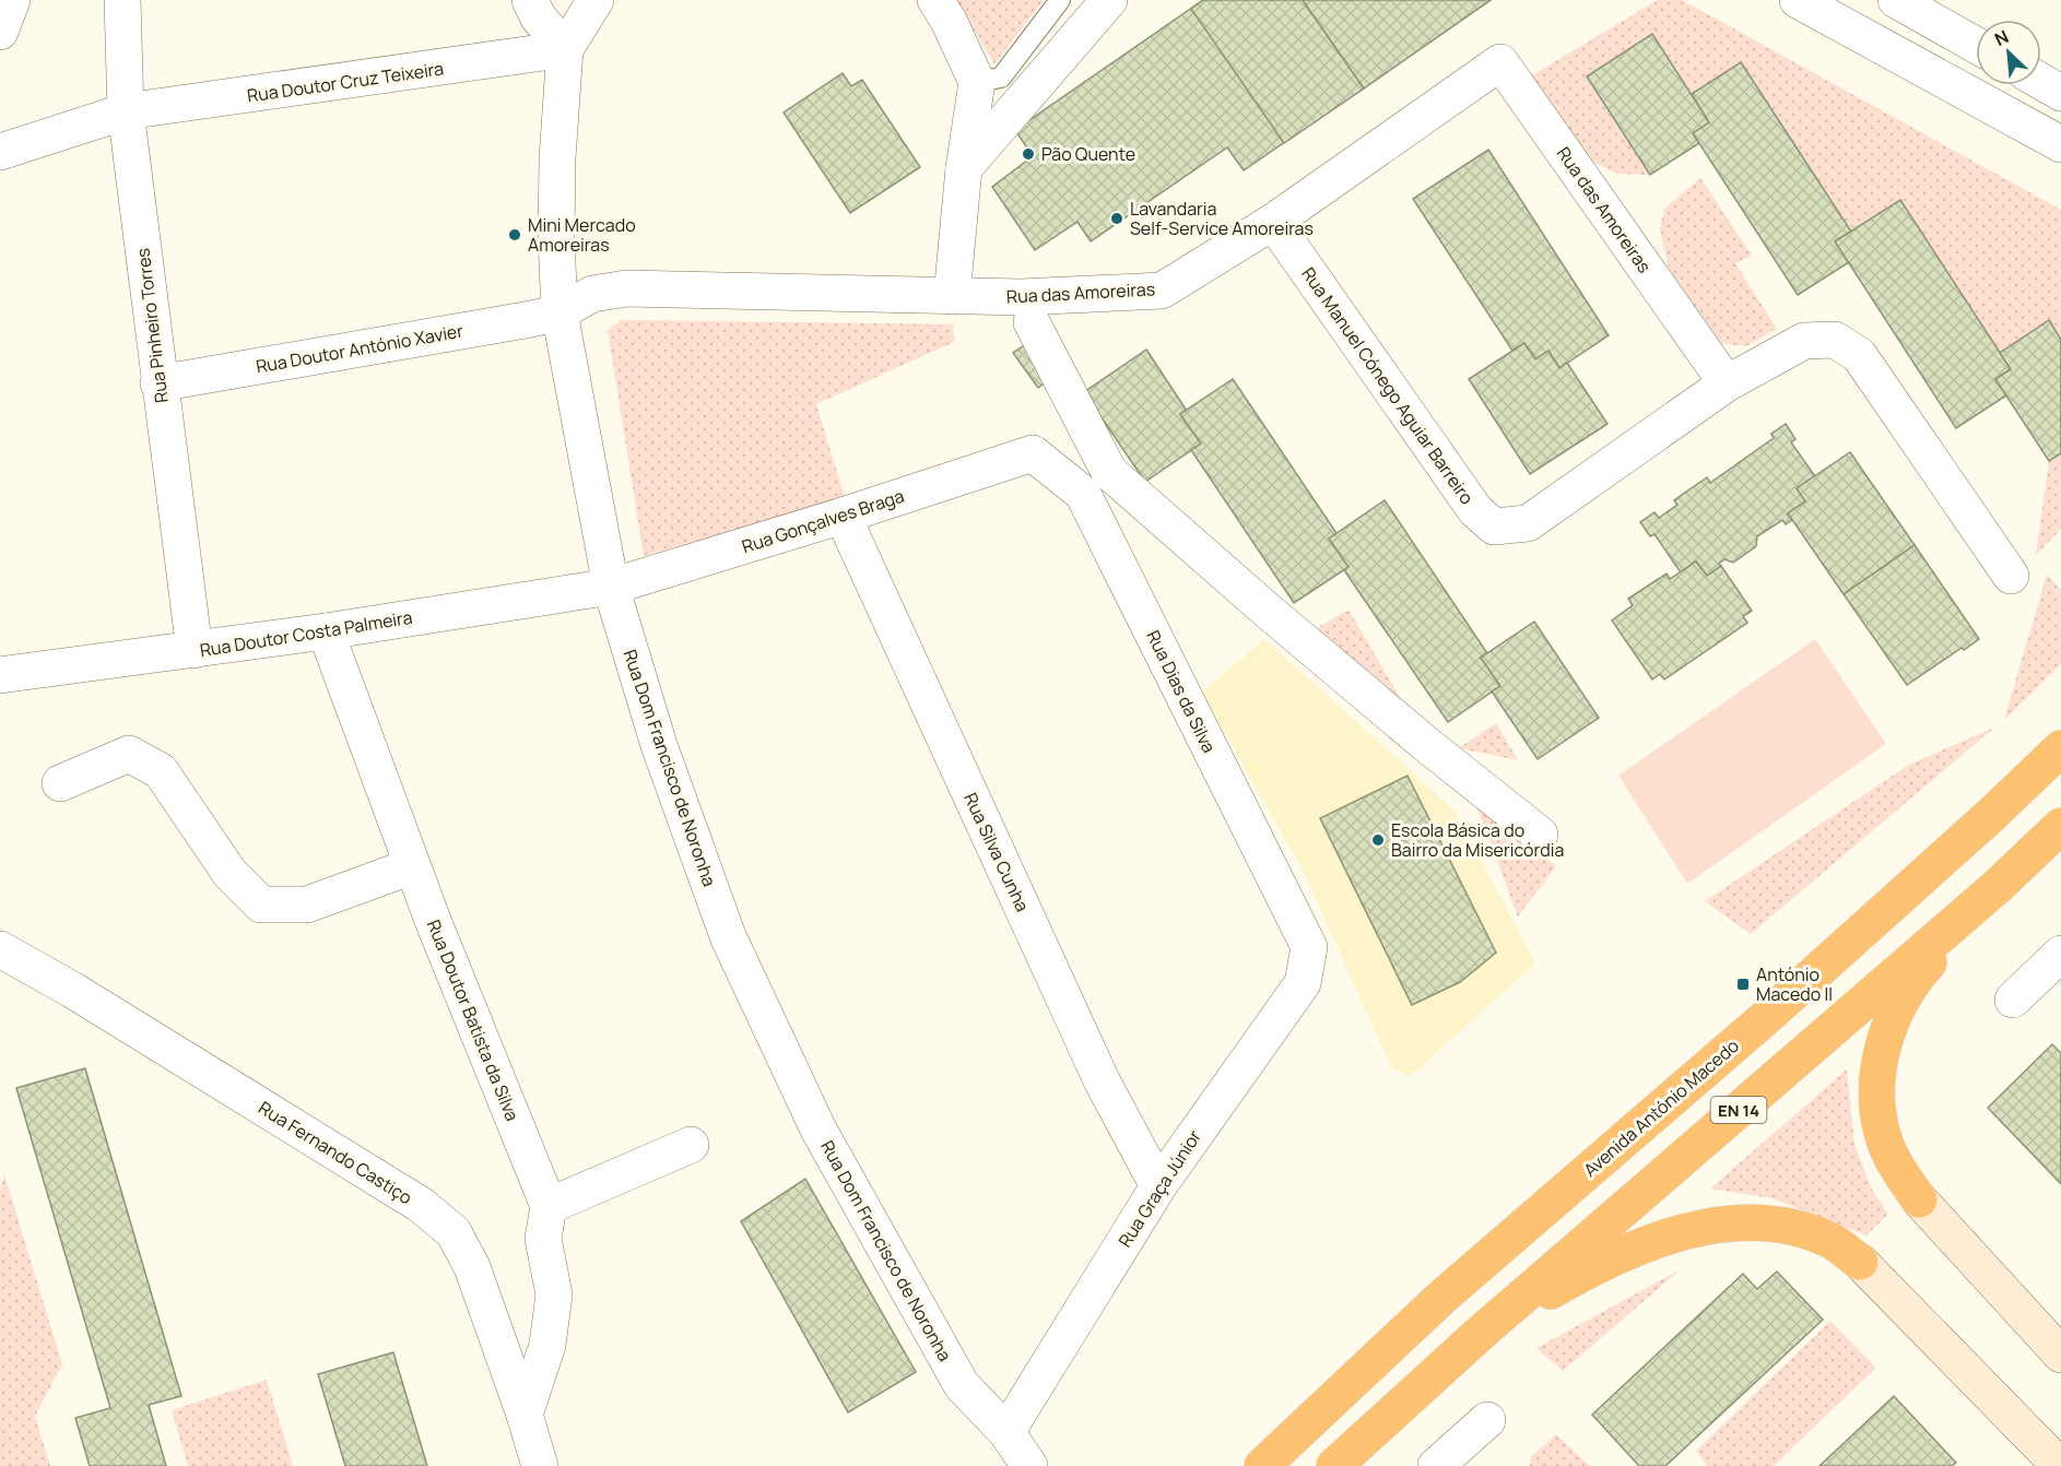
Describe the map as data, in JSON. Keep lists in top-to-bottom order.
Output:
{
  "streets": {
    "highway": ["Avenida António Macedo", "EN 14"],
    "street": [
      "Rua Doutor Cruz Teixeira",
      "Rua das Amoreiras",
      "Rua Pinheiro Torres",
      "Rua Doutor António Xavier",
      "Rua Manuel Cónego Aguiar Barreiro",
      "Rua Gonçalves Braga",
      "Rua Doutor Costa Palmeira",
      "Rua Dias da Silva",
      "Rua Dom Francisco de Noronha",
      "Rua Silva Cunha",
      "Rua Doutor Batista da Silva",
      "Rua Fernando Castiço",
      "Rua Graça Júnior"
    ]
  },
  "crossings": [
    ["Rua Doutor Cruz Teixeira", "Rua Pinheiro Torres"],
    ["Rua Doutor Cruz Teixeira", "Rua Dom Francisco de Noronha"],
    ["Rua das Amoreiras", "Rua Doutor António Xavier"],
    ["Rua das Amoreiras", "Rua Manuel Cónego Aguiar Barreiro"],
    ["Rua das Amoreiras", "Rua Dom Francisco de Noronha"],
    ["Rua Pinheiro Torres", "Rua Doutor António Xavier"],
    ["Rua Pinheiro Torres", "Rua Doutor Costa Palmeira"],
    ["Rua Doutor António Xavier", "Rua Dom Francisco de Noronha"],
    ["Rua Gonçalves Braga", "Rua Doutor Costa Palmeira"],
    ["Rua Gonçalves Braga", "Rua Dias da Silva"],
    ["Rua Gonçalves Braga", "Rua Dom Francisco de Noronha"],
    ["Rua Gonçalves Braga", "Rua Silva Cunha"],
    ["Rua Doutor Costa Palmeira", "Rua Dom Francisco de Noronha"],
    ["Rua Doutor Costa Palmeira", "Rua Doutor Batista da Silva"],
    ["Rua Dias da Silva", "Rua Graça Júnior"],
    ["Rua Dom Francisco de Noronha", "Rua Graça Júnior"],
    ["Rua Silva Cunha", "Rua Graça Júnior"]
  ],
  "places": {
    "other": [
      "Pão Quente",
      "Lavandaria Self-Service Amoreiras",
      "Mini Mercado Amoreiras",
      "Escola Básica do Bairro da Misericórdia"
    ],
    "transit": ["António Macedo II"]
  },
  "north": "top left"
}
